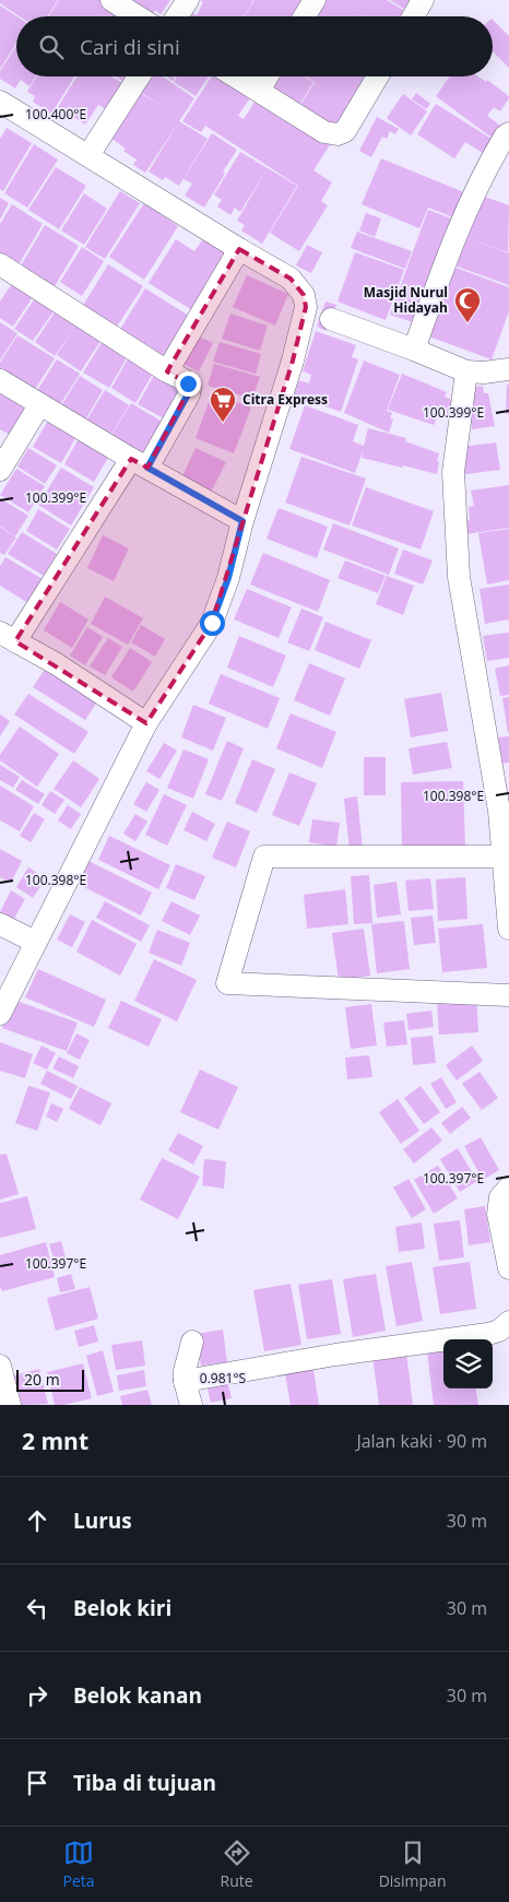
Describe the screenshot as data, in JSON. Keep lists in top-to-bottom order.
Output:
{
  "places": {
    "mosque": ["Masjid Nurul Hidayah"],
    "supermarket": ["Citra Express"]
  },
  "scale_bar": "20 m",
  "page": {
    "search": "Cari di sini",
    "scale": "20 m",
    "heading": ["2 mnt", "Jalan kaki · 90 m"],
    "list": [
      ["Lurus", "30 m"],
      ["Belok kiri", "30 m"],
      ["Belok kanan", "30 m"],
      "Tiba di tujuan"
    ],
    "nav": ["Peta", "Rute", "Disimpan"]
  },
  "coordinates": [
    "100.400°E",
    "100.399°E",
    "100.398°E",
    "100.397°E",
    "0.981°S"
  ]
}
